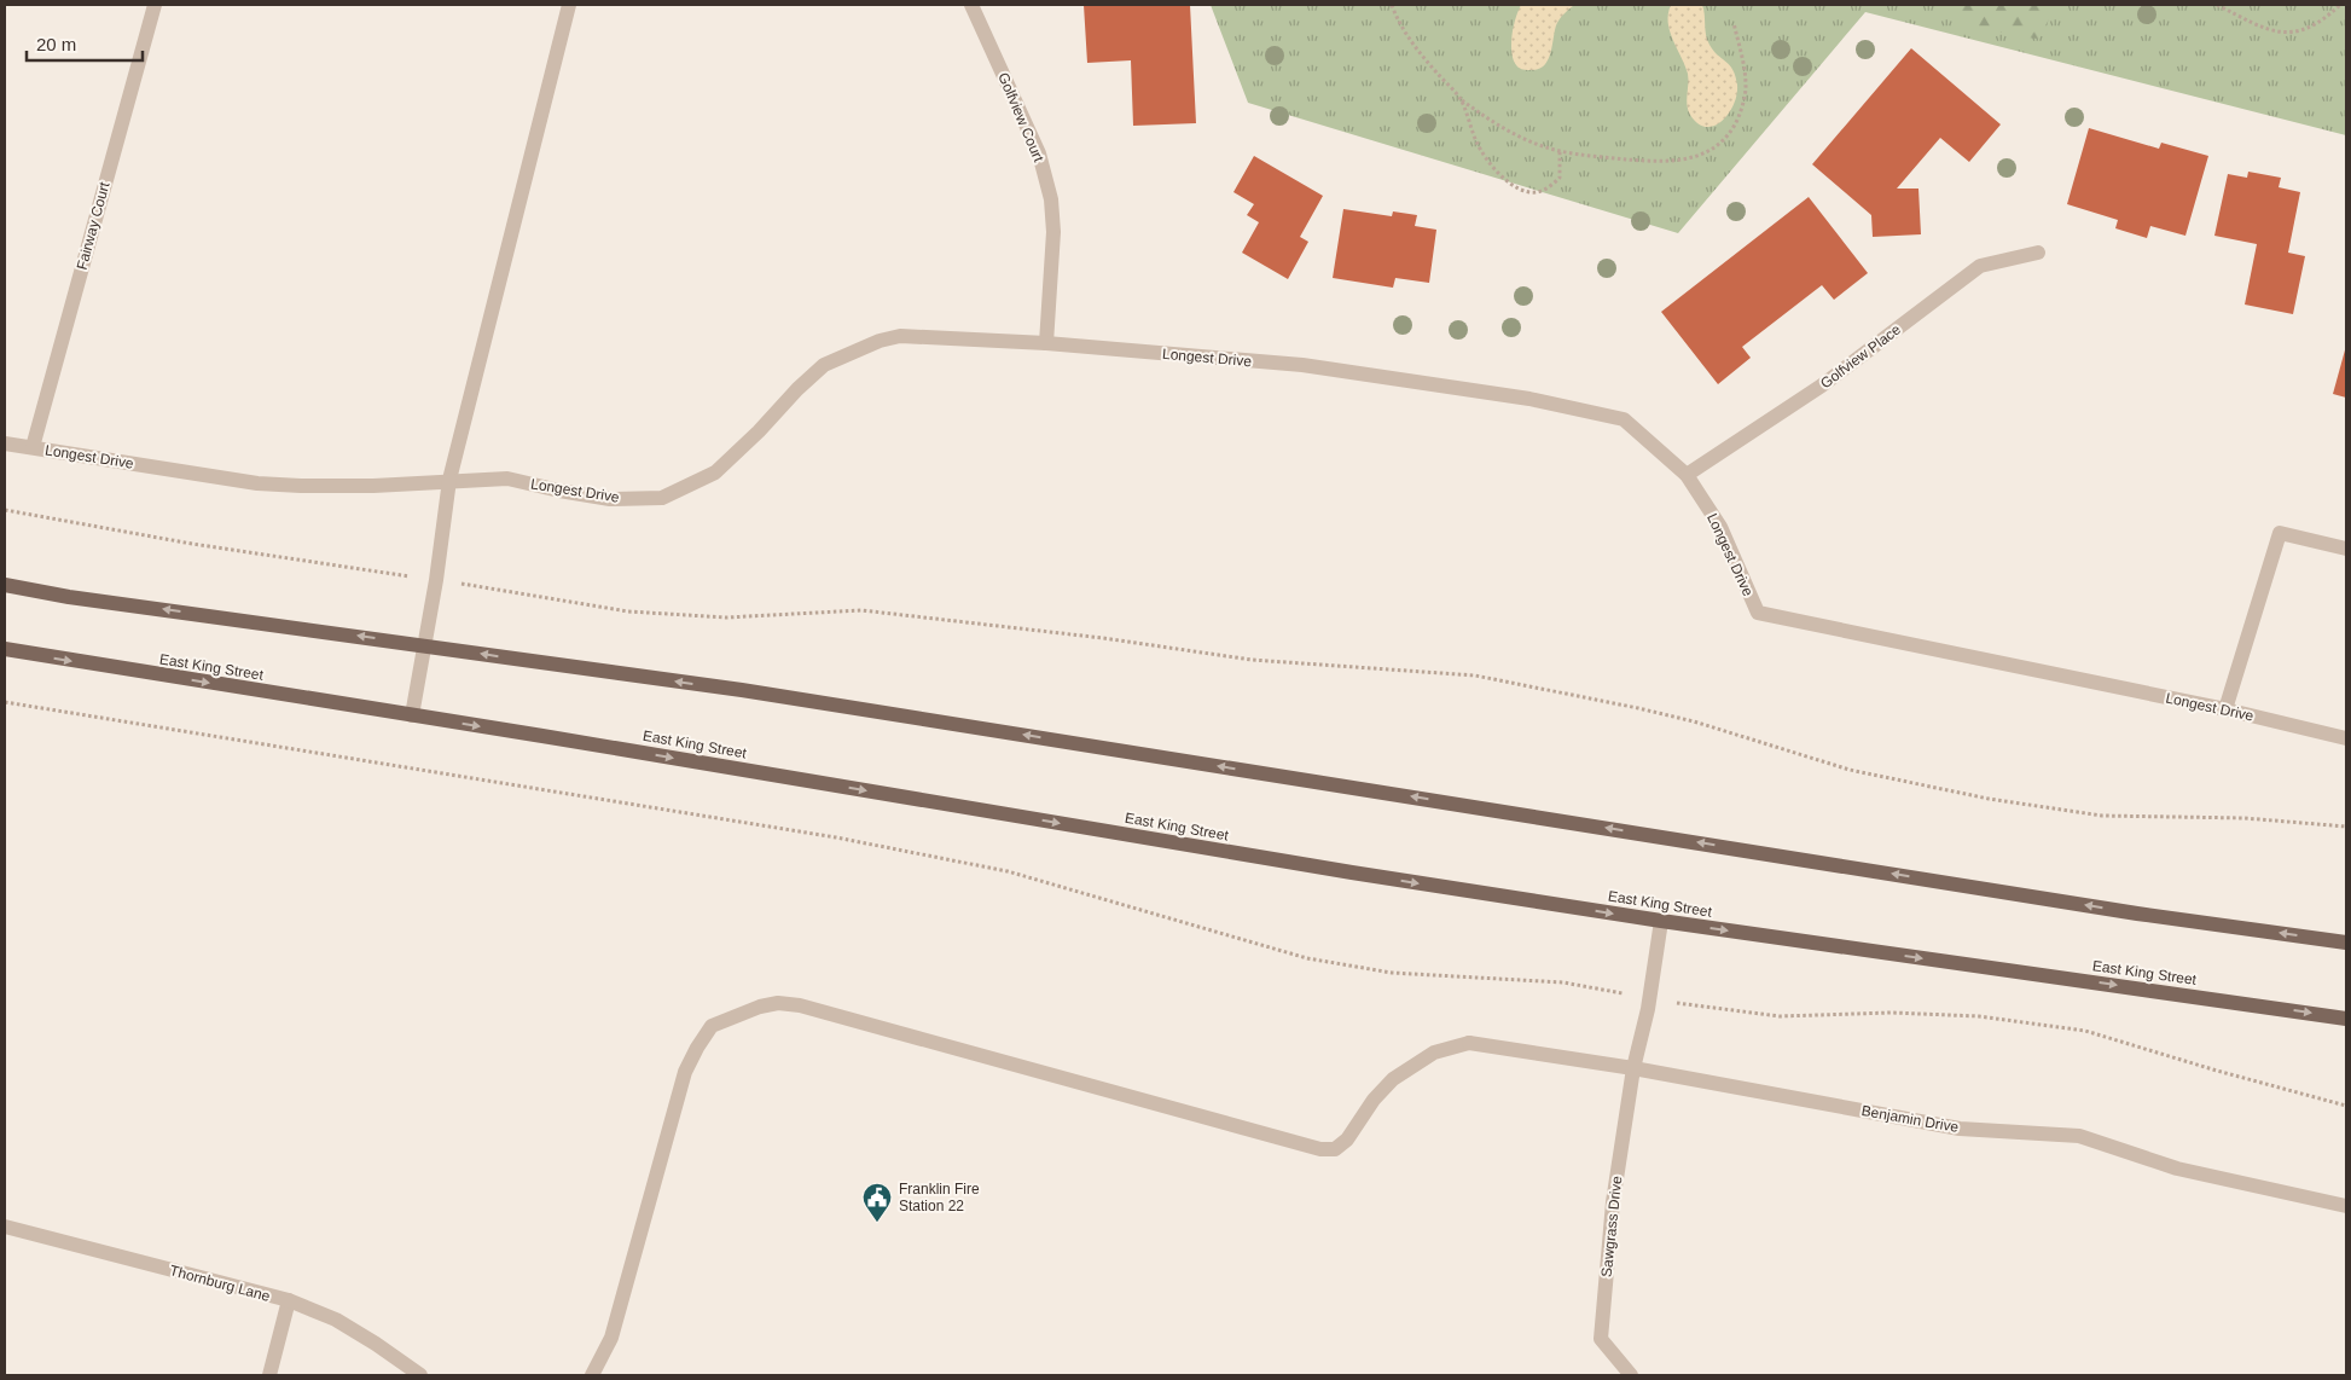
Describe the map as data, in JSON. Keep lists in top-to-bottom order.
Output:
{
  "streets": {
    "main road": ["East King Street"],
    "street": [
      "Golfview Court",
      "Fairway Court",
      "Golfview Place",
      "Longest Drive",
      "Benjamin Drive",
      "Sawgrass Drive",
      "Thornburg Lane"
    ]
  },
  "crossings": [
    ["Golfview Court", "Longest Drive"],
    ["Fairway Court", "Longest Drive"],
    ["Golfview Place", "Longest Drive"],
    ["Benjamin Drive", "Sawgrass Drive"]
  ],
  "places": {
    "public building": ["Franklin Fire Station 22"]
  },
  "scale_bar": "20 m"
}
